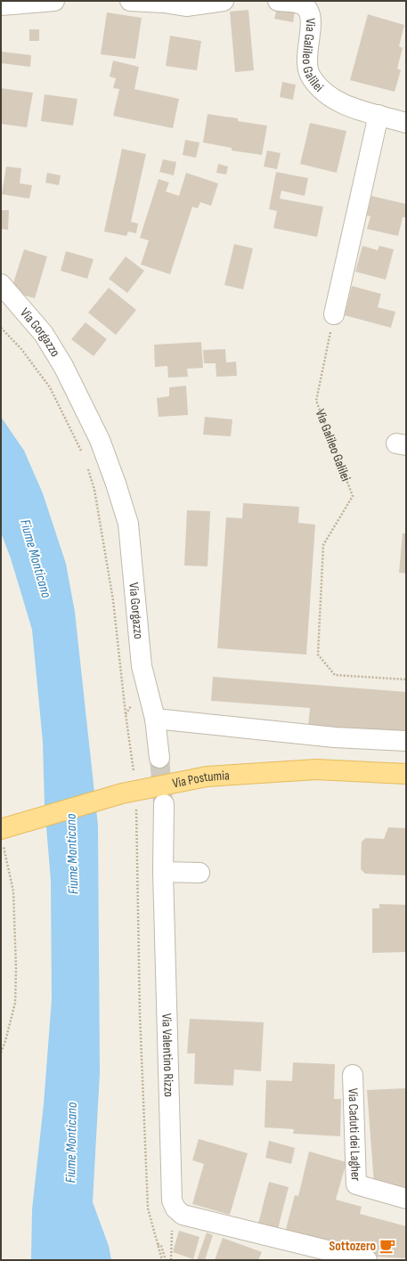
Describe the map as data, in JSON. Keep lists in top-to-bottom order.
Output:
{
  "streets": {
    "main road": ["Via Postumia"],
    "street": [
      "Via Galileo Galilei",
      "Via Gorgazzo",
      "Via Valentino Rizzo",
      "Via Caduti dei Lagher"
    ]
  },
  "water": ["Fiume Monticano"],
  "places": {
    "cafe": ["Sottozero"]
  }
}
